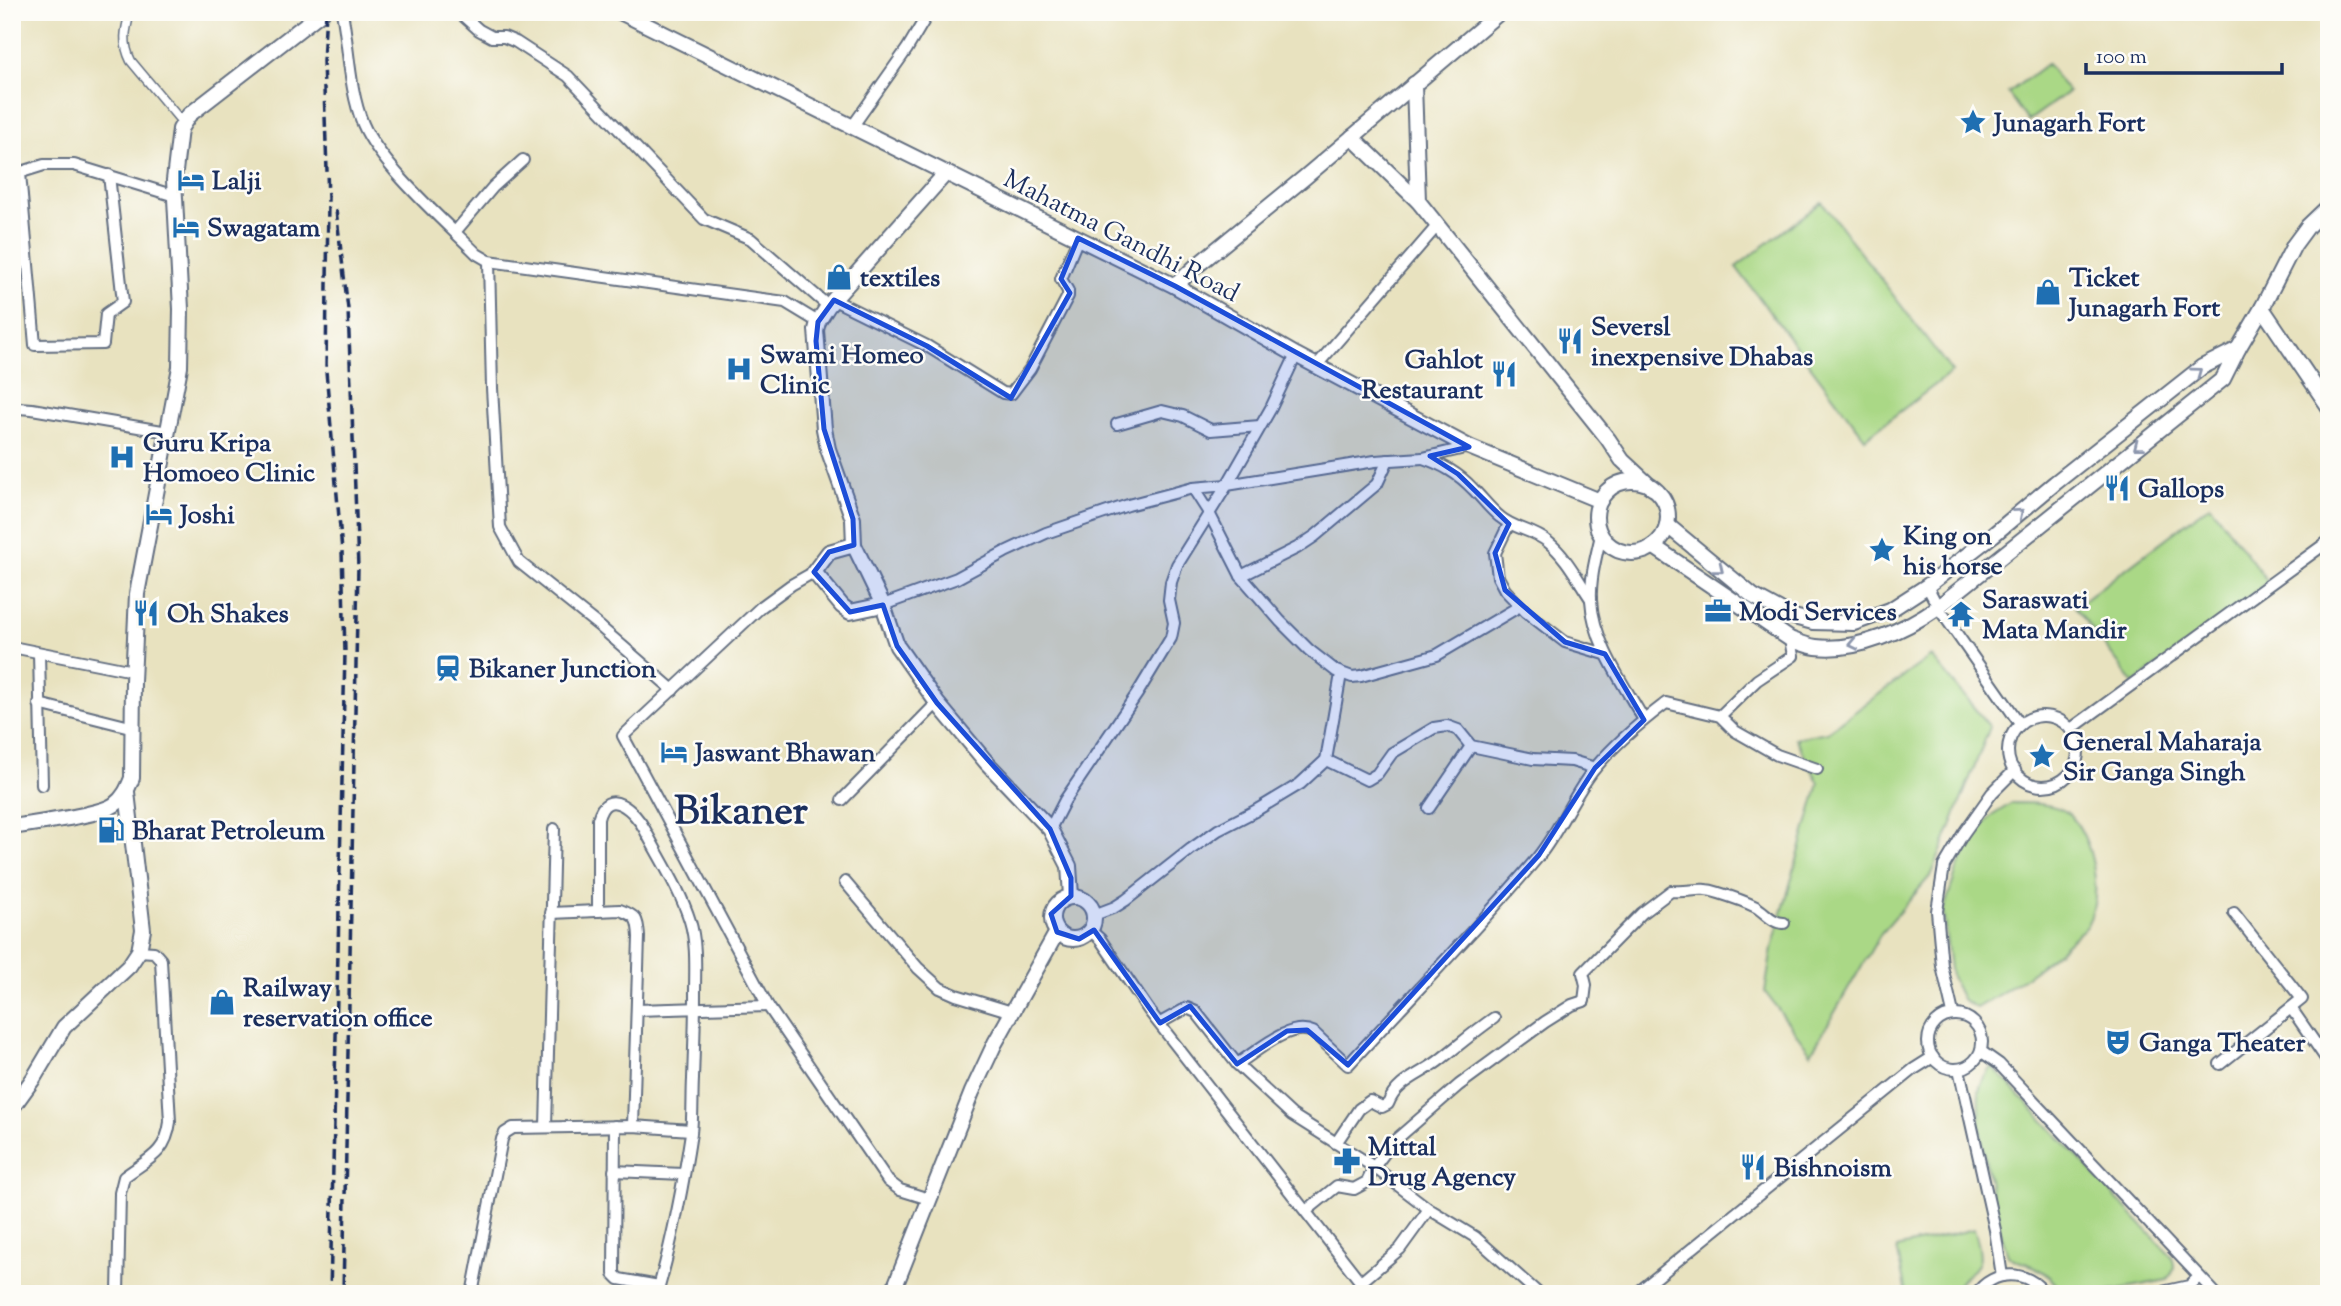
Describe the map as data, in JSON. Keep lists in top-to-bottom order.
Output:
{
  "streets": {
    "street": ["Mahatma Gandhi Road"]
  },
  "districts": ["Bikaner"],
  "places": {
    "place": ["Junagarh Fort", "King on his horse", "General Maharaja Sir Ganga Singh"],
    "hotel": [
      "Lalji",
      "Swagatam",
      "Joshi",
      "Jaswant Bhawan"
    ],
    "shop": ["textiles", "Ticket Junagarh Fort", "Railway reservation office"],
    "restaurant": [
      "Seversl inexpensive Dhabas",
      "Gahlot Restaurant",
      "Gallops",
      "Oh Shakes",
      "Bishnoism"
    ],
    "hospital": ["Swami Homeo Clinic", "Guru Kripa Homoeo Clinic"],
    "office": ["Modi Services"],
    "temple": ["Saraswati Mata Mandir"],
    "station": ["Bikaner Junction"],
    "fuel station": ["Bharat Petroleum"],
    "theatre": ["Ganga Theater"],
    "pharmacy": ["Mittal Drug Agency"]
  },
  "scale_bar": "100 m"
}
